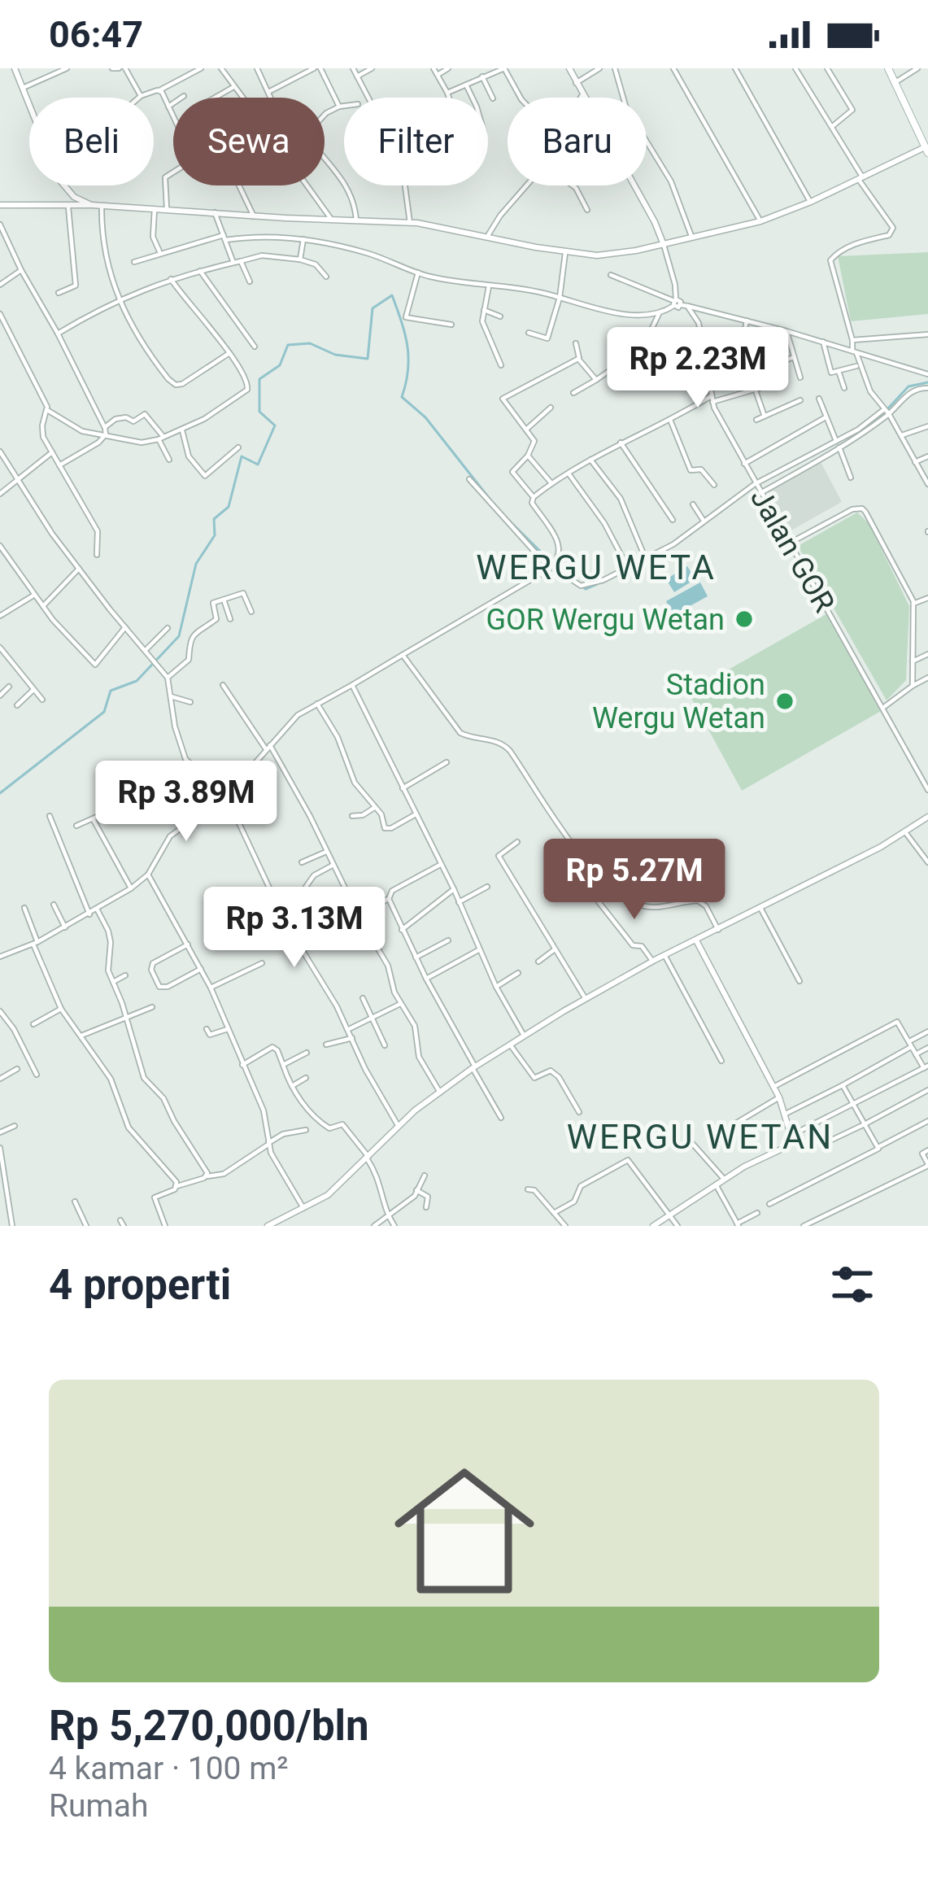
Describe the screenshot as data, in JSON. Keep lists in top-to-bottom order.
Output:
{
  "streets": {
    "street": ["Jalan GOR"]
  },
  "districts": ["WERGU WETA", "WERGU WETAN"],
  "places": ["GOR Wergu Wetan", "Stadion Wergu Wetan"],
  "page": {
    "status": "06:47",
    "chip": [
      "Beli",
      "Sewa",
      "Filter",
      "Baru"
    ],
    "price": [
      "Rp 2.23M",
      "Rp 3.89M",
      "Rp 5.27M",
      "Rp 3.13M"
    ],
    "heading": "4 properti",
    "list": [
      {
        "name": "Rp 5,270,000/bln",
        "note": "4 kamar · 100 m² · Rumah"
      }
    ]
  }
}
